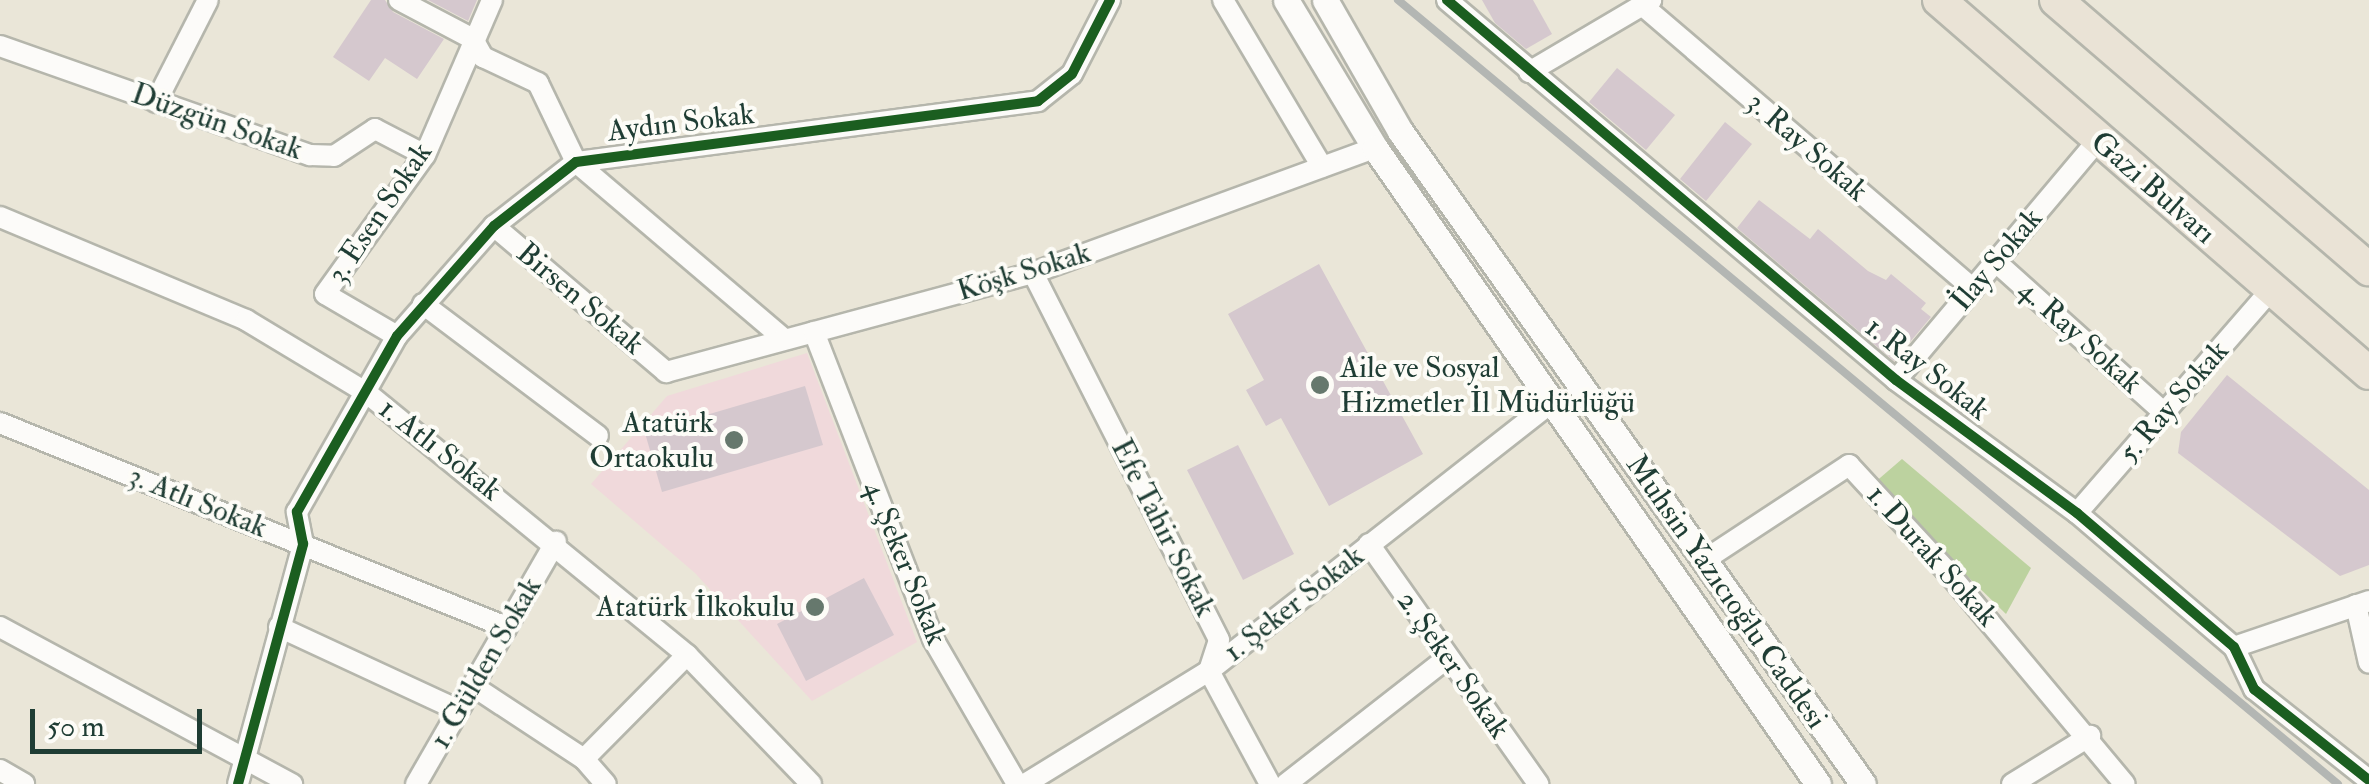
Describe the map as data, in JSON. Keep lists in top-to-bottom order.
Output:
{
  "streets": {
    "highway": ["Gazi Bulvarı"],
    "street": [
      "Düzgün Sokak",
      "Aydın Sokak",
      "3. Ray Sokak",
      "3. Esen Sokak",
      "İlay Sokak",
      "Köşk Sokak",
      "Birsen Sokak",
      "4. Ray Sokak",
      "1. Ray Sokak",
      "5. Ray Sokak",
      "1. Atlı Sokak",
      "3. Atlı Sokak",
      "Efe Tahir Sokak",
      "1. Durak Sokak",
      "4. Şeker Sokak",
      "Muhsin Yazıcıoğlu Caddesi",
      "1. Şeker Sokak",
      "1. Gülden Sokak",
      "2. Şeker Sokak"
    ]
  },
  "crossings": [
    ["Düzgün Sokak", "3. Esen Sokak"],
    ["Aydın Sokak", "3. Esen Sokak"],
    ["Aydın Sokak", "Birsen Sokak"],
    ["Aydın Sokak", "1. Atlı Sokak"],
    ["Aydın Sokak", "3. Atlı Sokak"],
    ["3. Ray Sokak", "İlay Sokak"],
    ["Gazi Bulvarı", "İlay Sokak"],
    ["Gazi Bulvarı", "5. Ray Sokak"],
    ["İlay Sokak", "4. Ray Sokak"],
    ["İlay Sokak", "1. Ray Sokak"],
    ["Köşk Sokak", "Birsen Sokak"],
    ["Köşk Sokak", "Efe Tahir Sokak"],
    ["Köşk Sokak", "4. Şeker Sokak"],
    ["Köşk Sokak", "Muhsin Yazıcıoğlu Caddesi"],
    ["4. Ray Sokak", "5. Ray Sokak"],
    ["1. Ray Sokak", "5. Ray Sokak"],
    ["1. Atlı Sokak", "1. Gülden Sokak"],
    ["3. Atlı Sokak", "1. Gülden Sokak"],
    ["Efe Tahir Sokak", "1. Şeker Sokak"],
    ["1. Durak Sokak", "Muhsin Yazıcıoğlu Caddesi"],
    ["Muhsin Yazıcıoğlu Caddesi", "1. Şeker Sokak"],
    ["1. Şeker Sokak", "2. Şeker Sokak"]
  ],
  "places": ["Aile ve Sosyal Hizmetler İl Müdürlüğü", "Atatürk Ortaokulu", "Atatürk İlkokulu"],
  "scale_bar": "50 m"
}
